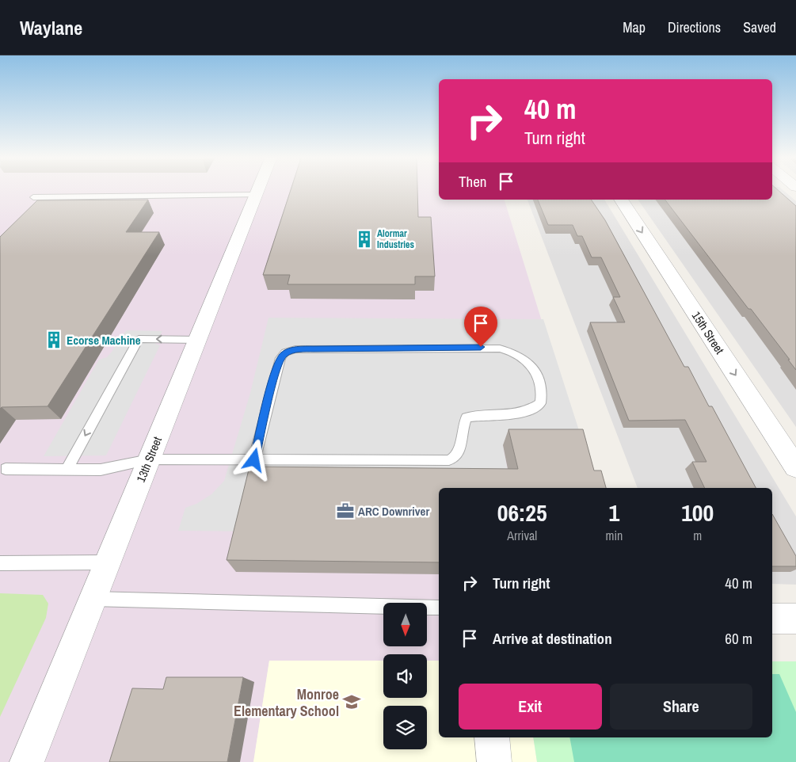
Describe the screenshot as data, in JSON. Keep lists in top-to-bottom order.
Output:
{
  "streets": {
    "street": ["15th Street", "13th Street"]
  },
  "one_way": ["15th Street"],
  "places": {
    "building": ["Alormar Industries", "Ecorse Machine"],
    "office": ["ARC Downriver"],
    "school or university": ["Monroe Elementary School"]
  },
  "north": "bottom",
  "page": {
    "header": "Waylane",
    "nav": ["Map", "Directions", "Saved"],
    "turn": ["40 m", "Turn right"],
    "then": "Then",
    "eta": [
      "06:25",
      "Arrival",
      "1",
      "min",
      "100",
      "m"
    ],
    "list": [
      {
        "name": "Turn right",
        "value": "40 m"
      },
      {
        "name": "Arrive at destination",
        "value": "60 m"
      }
    ],
    "buttons": ["Exit", "Share"]
  }
}
